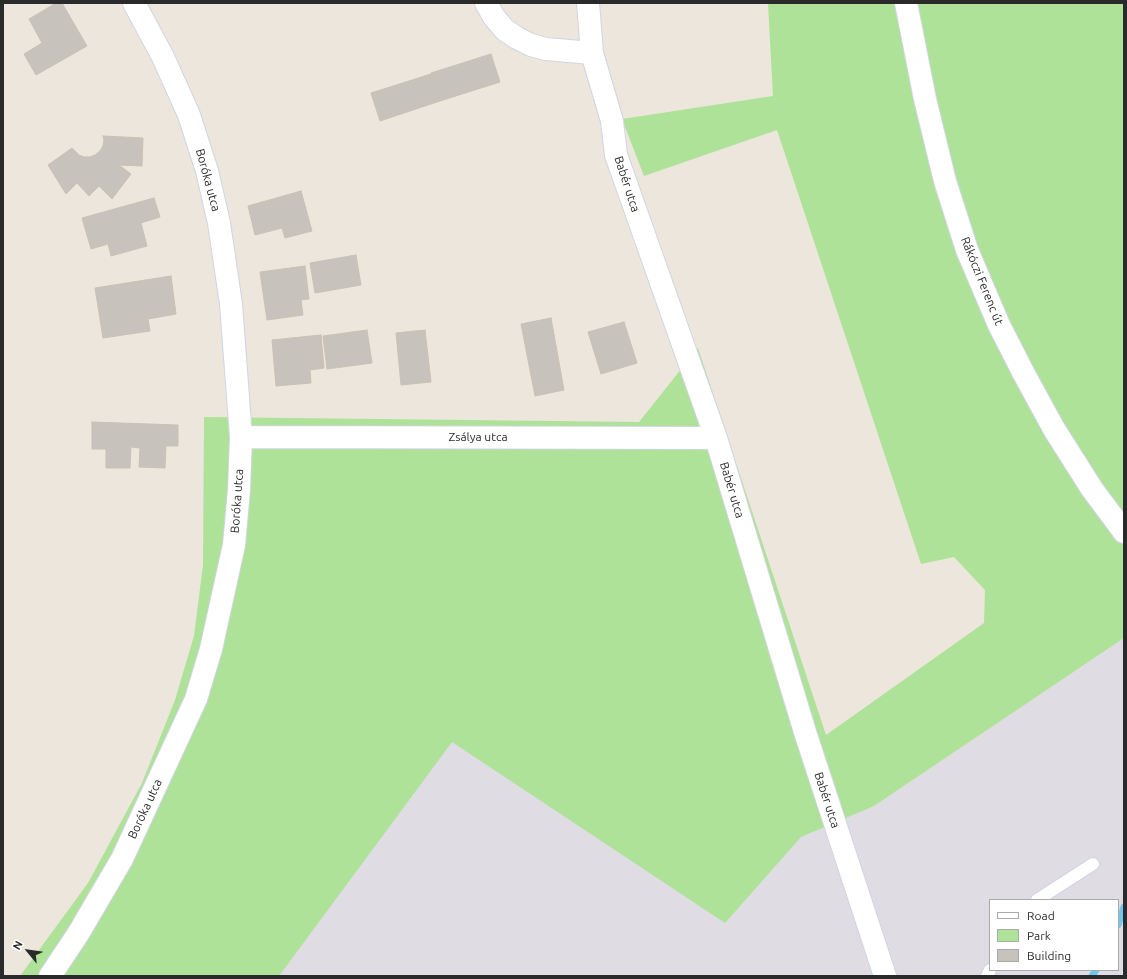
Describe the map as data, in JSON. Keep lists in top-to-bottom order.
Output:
{
  "streets": {
    "street": [
      "Boróka utca",
      "Babér utca",
      "Rákóczi Ferenc út",
      "Zsálya utca"
    ]
  },
  "crossings": [
    ["Boróka utca", "Zsálya utca"],
    ["Babér utca", "Zsálya utca"]
  ],
  "legend": ["Road", "Park", "Building"],
  "north": "top left"
}
